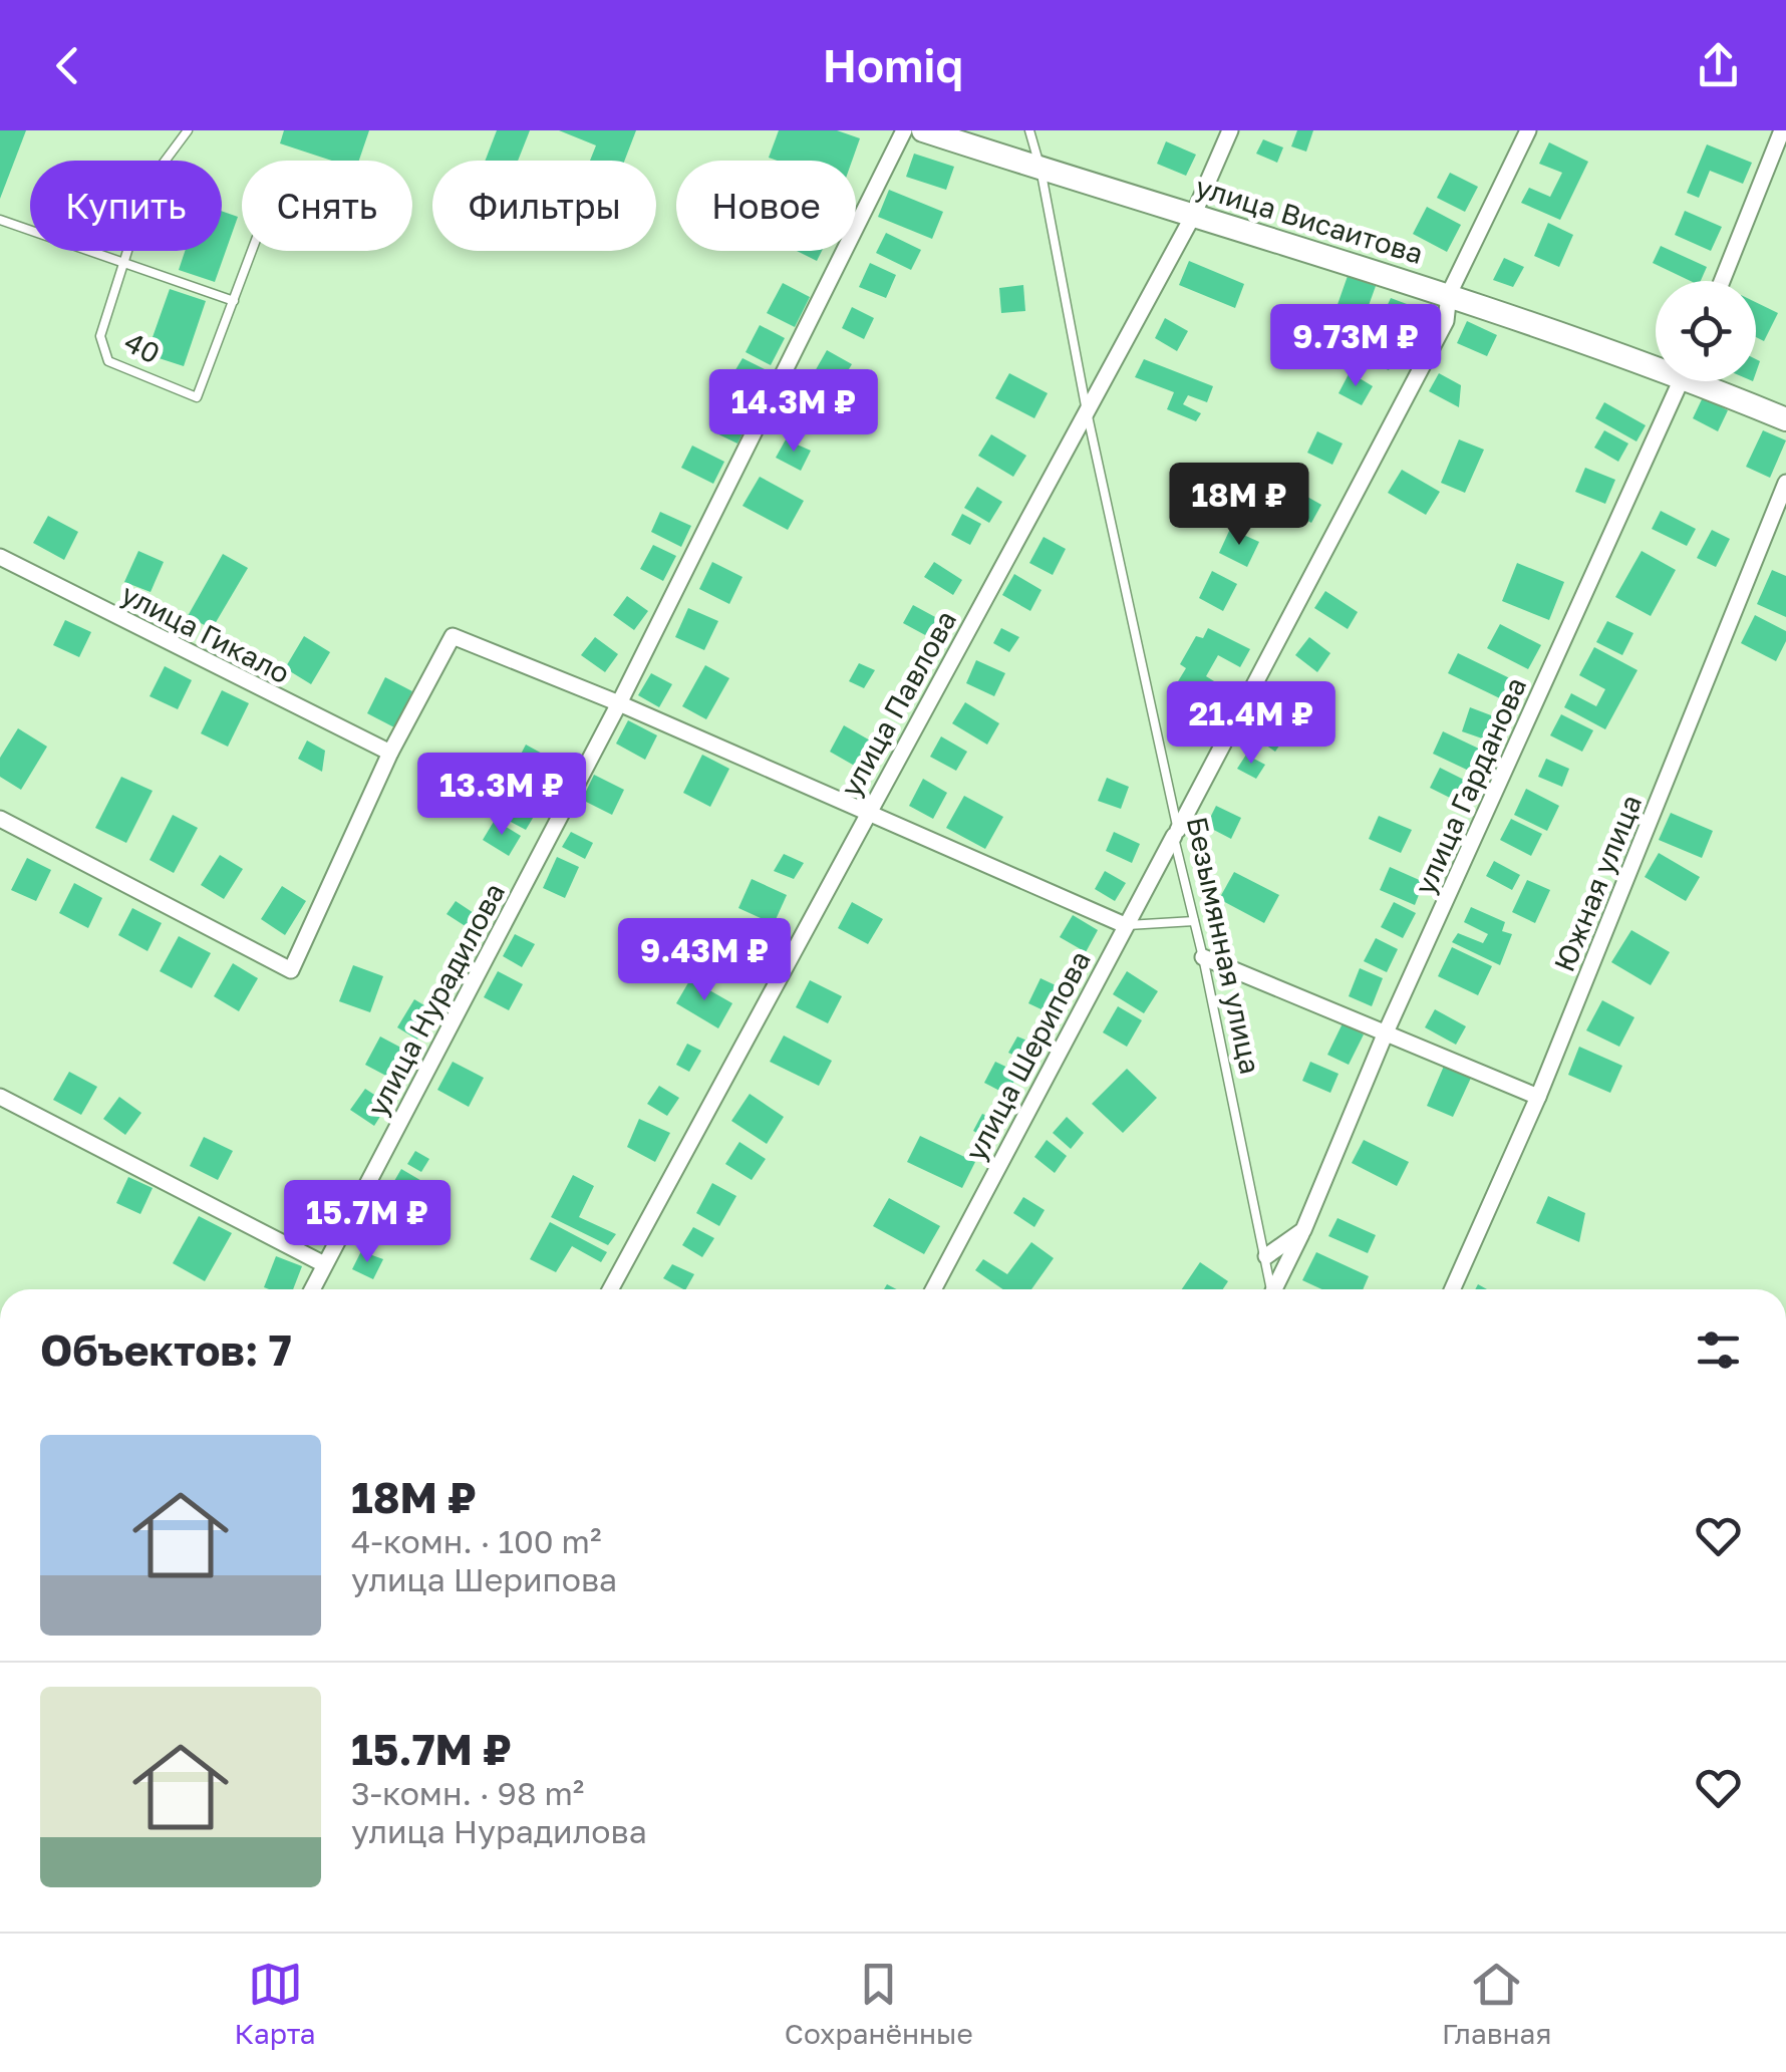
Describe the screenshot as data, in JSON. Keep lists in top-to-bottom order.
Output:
{
  "streets": {
    "street": [
      "улица Висаитова",
      "улица Гикало",
      "улица Павлова",
      "улица Гарданова",
      "Южная улица",
      "улица Нурадилова",
      "улица Шерипова"
    ],
    "lane": ["40", "Безымянная улица"]
  },
  "crossings": [
    ["улица Висаитова", "улица Павлова"],
    ["улица Висаитова", "Безымянная улица"],
    ["улица Висаитова", "улица Шерипова"],
    ["улица Павлова", "Безымянная улица"],
    ["Безымянная улица", "улица Шерипова"]
  ],
  "page": {
    "header": "Homiq",
    "chip": [
      "Купить",
      "Снять",
      "Фильтры",
      "Новое"
    ],
    "price": [
      "9.73M ₽",
      "14.3M ₽",
      "18M ₽",
      "21.4M ₽",
      "13.3M ₽",
      "9.43M ₽",
      "15.7M ₽"
    ],
    "heading": "Объектов: 7",
    "list": [
      {
        "name": "18M ₽",
        "note": "4-комн. · 100 m² · улица Шерипова"
      },
      {
        "name": "15.7M ₽",
        "note": "3-комн. · 98 m² · улица Нурадилова"
      }
    ],
    "tabs": ["Карта", "Сохранённые", "Главная"]
  }
}
